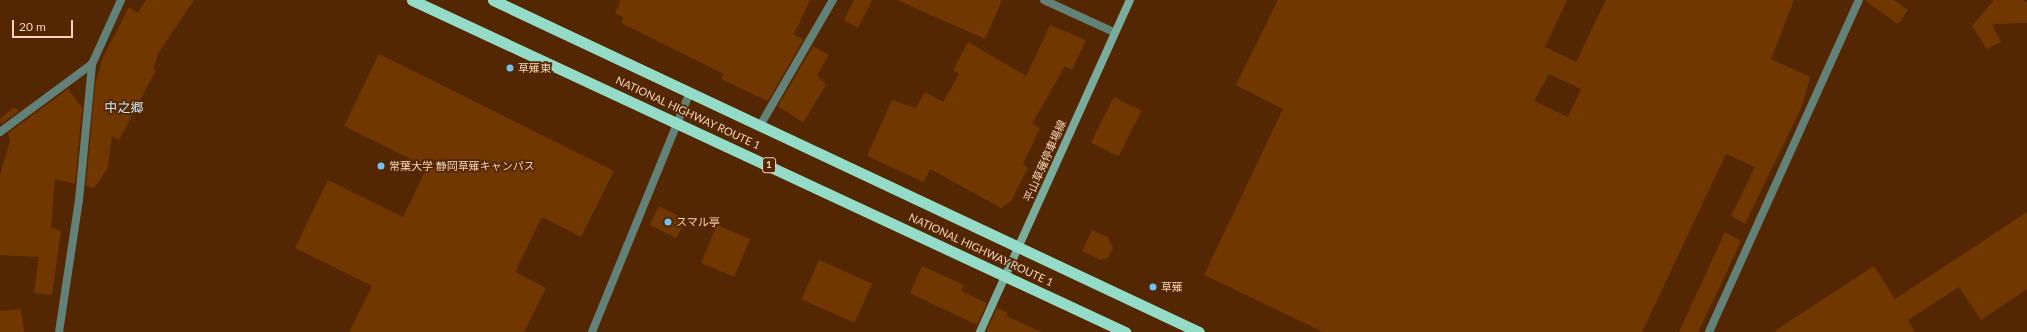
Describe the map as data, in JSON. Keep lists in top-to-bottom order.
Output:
{
  "streets": {
    "highway": ["NATIONAL HIGHWAY ROUTE 1", "1"],
    "main road": ["平山草薙停車場線"]
  },
  "crossings": [
    ["NATIONAL HIGHWAY ROUTE 1", "平山草薙停車場線"]
  ],
  "districts": ["中之郷"],
  "places": [
    "草薙東",
    "常葉大学 静岡草薙キャンパス",
    "スマル亭",
    "草薙"
  ],
  "scale_bar": "20 m"
}
